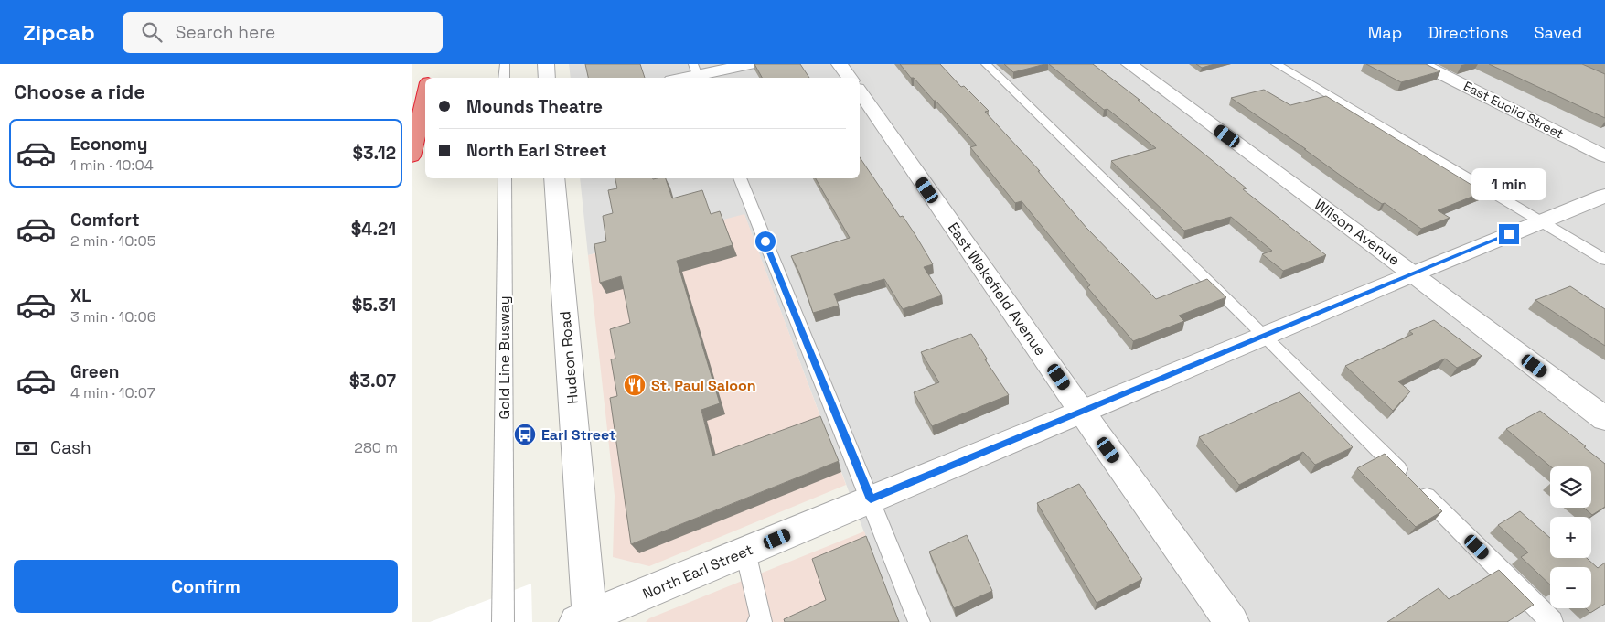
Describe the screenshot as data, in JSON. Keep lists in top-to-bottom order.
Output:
{
  "streets": {
    "street": [
      "East Euclid Street",
      "Wilson Avenue",
      "East Wakefield Avenue",
      "Hudson Road",
      "North Earl Street"
    ],
    "lane": ["Gold Line Busway"]
  },
  "crossings": [
    ["Wilson Avenue", "North Earl Street"],
    ["East Wakefield Avenue", "North Earl Street"],
    ["Hudson Road", "North Earl Street"]
  ],
  "places": {
    "restaurant": ["St. Paul Saloon"],
    "bus stop": ["Earl Street"]
  },
  "page": {
    "header": "Zipcab",
    "search": "Search here",
    "nav": ["Map", "Directions", "Saved"],
    "heading": "Choose a ride",
    "banner": ["Mounds Theatre", "North Earl Street"],
    "list": [
      {
        "name": "Economy",
        "note": "1 min · 10:04",
        "value": "$3.12"
      },
      {
        "name": "Comfort",
        "note": "2 min · 10:05",
        "value": "$4.21"
      },
      {
        "name": "XL",
        "note": "3 min · 10:06",
        "value": "$5.31"
      },
      {
        "name": "Green",
        "note": "4 min · 10:07",
        "value": "$3.07"
      }
    ],
    "bubble": "1 min",
    "pay": ["Cash", "280 m"],
    "map_buttons": ["+", "−"],
    "buttons": "Confirm"
  }
}
